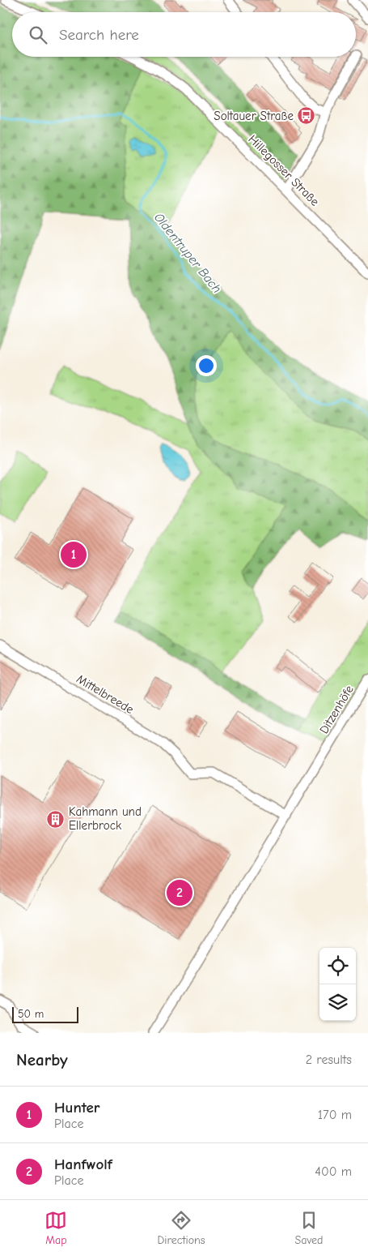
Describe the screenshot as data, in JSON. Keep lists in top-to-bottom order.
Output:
{
  "streets": {
    "street": ["Hillegosser Straße", "Mittelbreede", "Ditzenhöfe"]
  },
  "crossings": [
    ["Mittelbreede", "Ditzenhöfe"]
  ],
  "water": ["Oldentruper Bach"],
  "places": {
    "bus stop": ["Soltauer Straße"],
    "building": ["Kahmann und Ellerbrock"]
  },
  "scale_bar": "50 m",
  "page": {
    "search": "Search here",
    "pins": ["1", "2"],
    "scale": "50 m",
    "heading": ["Nearby", "2 results"],
    "list": [
      {
        "mark": "1",
        "name": "Hunter",
        "note": "Place",
        "value": "170 m"
      },
      {
        "mark": "2",
        "name": "Hanfwolf",
        "note": "Place",
        "value": "400 m"
      }
    ],
    "nav": ["Map", "Directions", "Saved"]
  }
}
